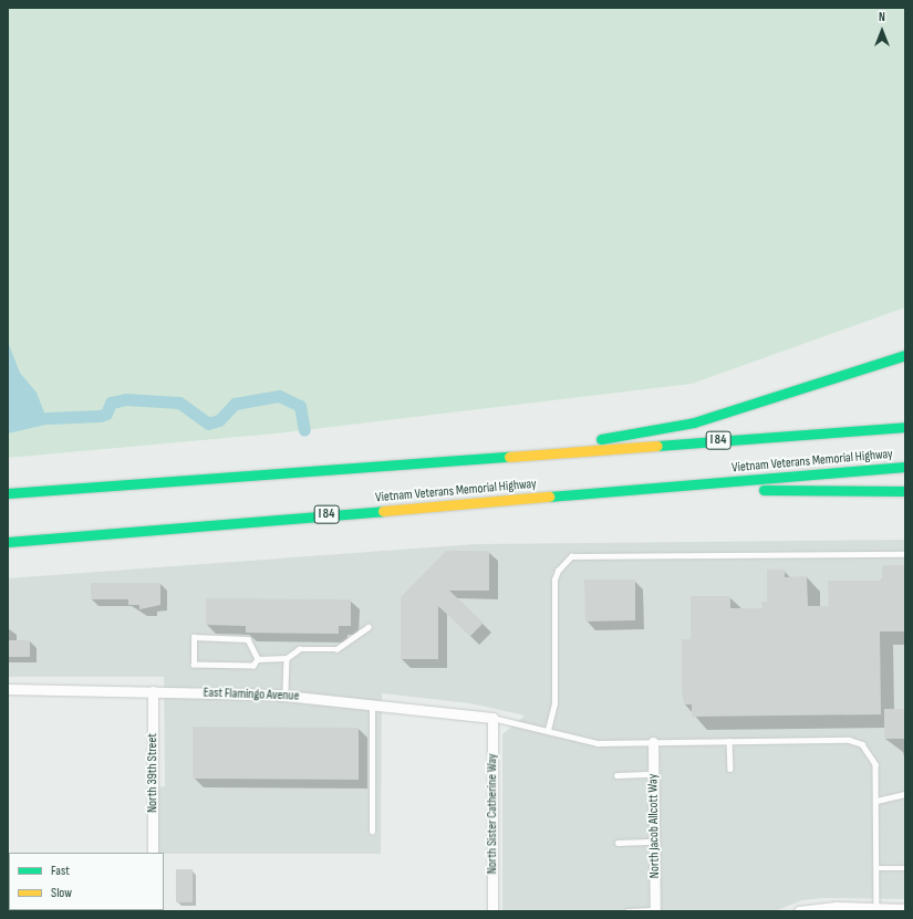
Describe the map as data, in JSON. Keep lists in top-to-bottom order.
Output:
{
  "streets": {
    "highway": ["I 84", "Vietnam Veterans Memorial Highway"],
    "street": [
      "East Flamingo Avenue",
      "North 39th Street",
      "North Sister Catherine Way",
      "North Jacob Allcott Way"
    ]
  },
  "crossings": [
    ["East Flamingo Avenue", "North 39th Street"],
    ["East Flamingo Avenue", "North Sister Catherine Way"]
  ],
  "legend": ["Fast", "Slow"],
  "north": "top"
}
